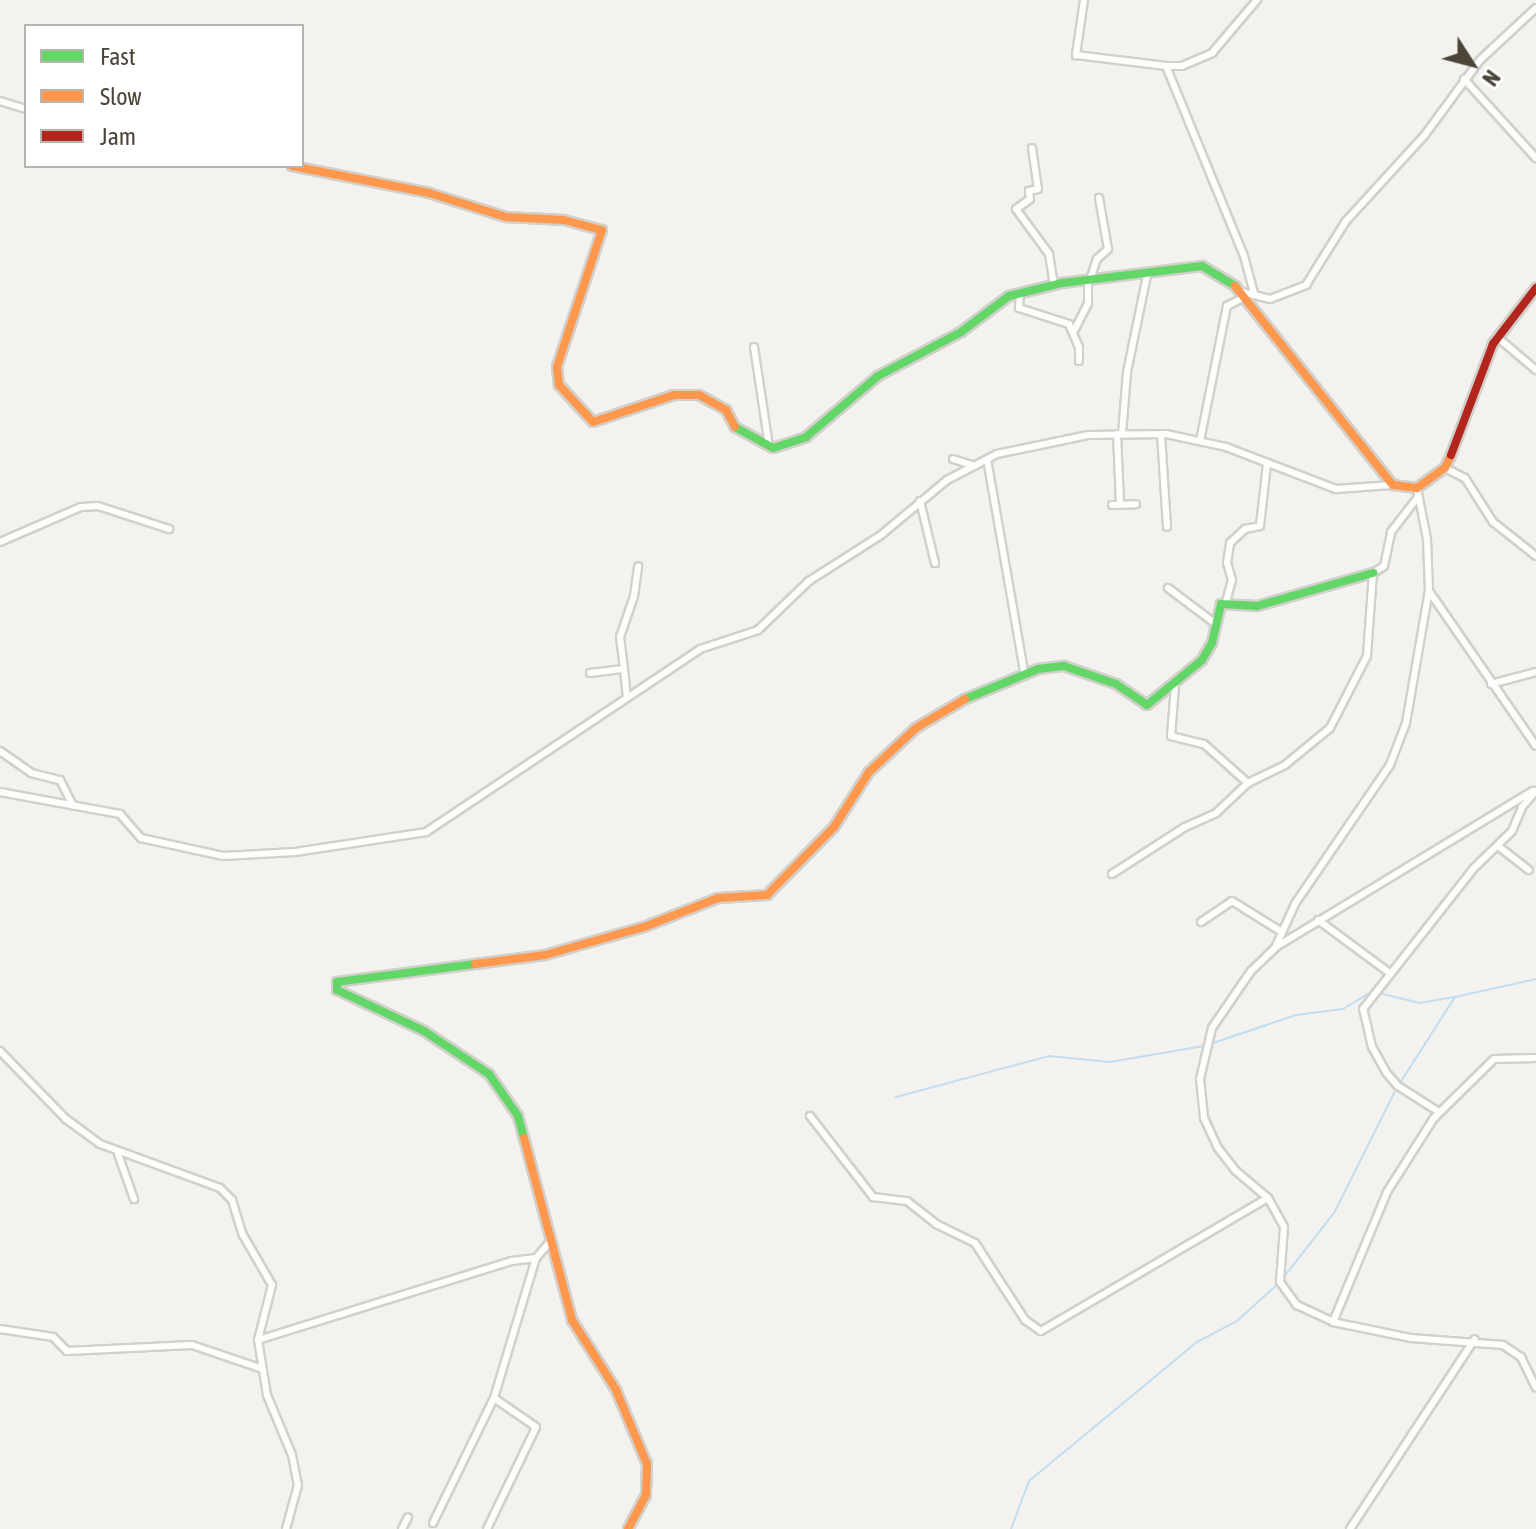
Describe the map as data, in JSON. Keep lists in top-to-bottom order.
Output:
{
  "legend": ["Fast", "Slow", "Jam"],
  "north": "bottom right"
}
